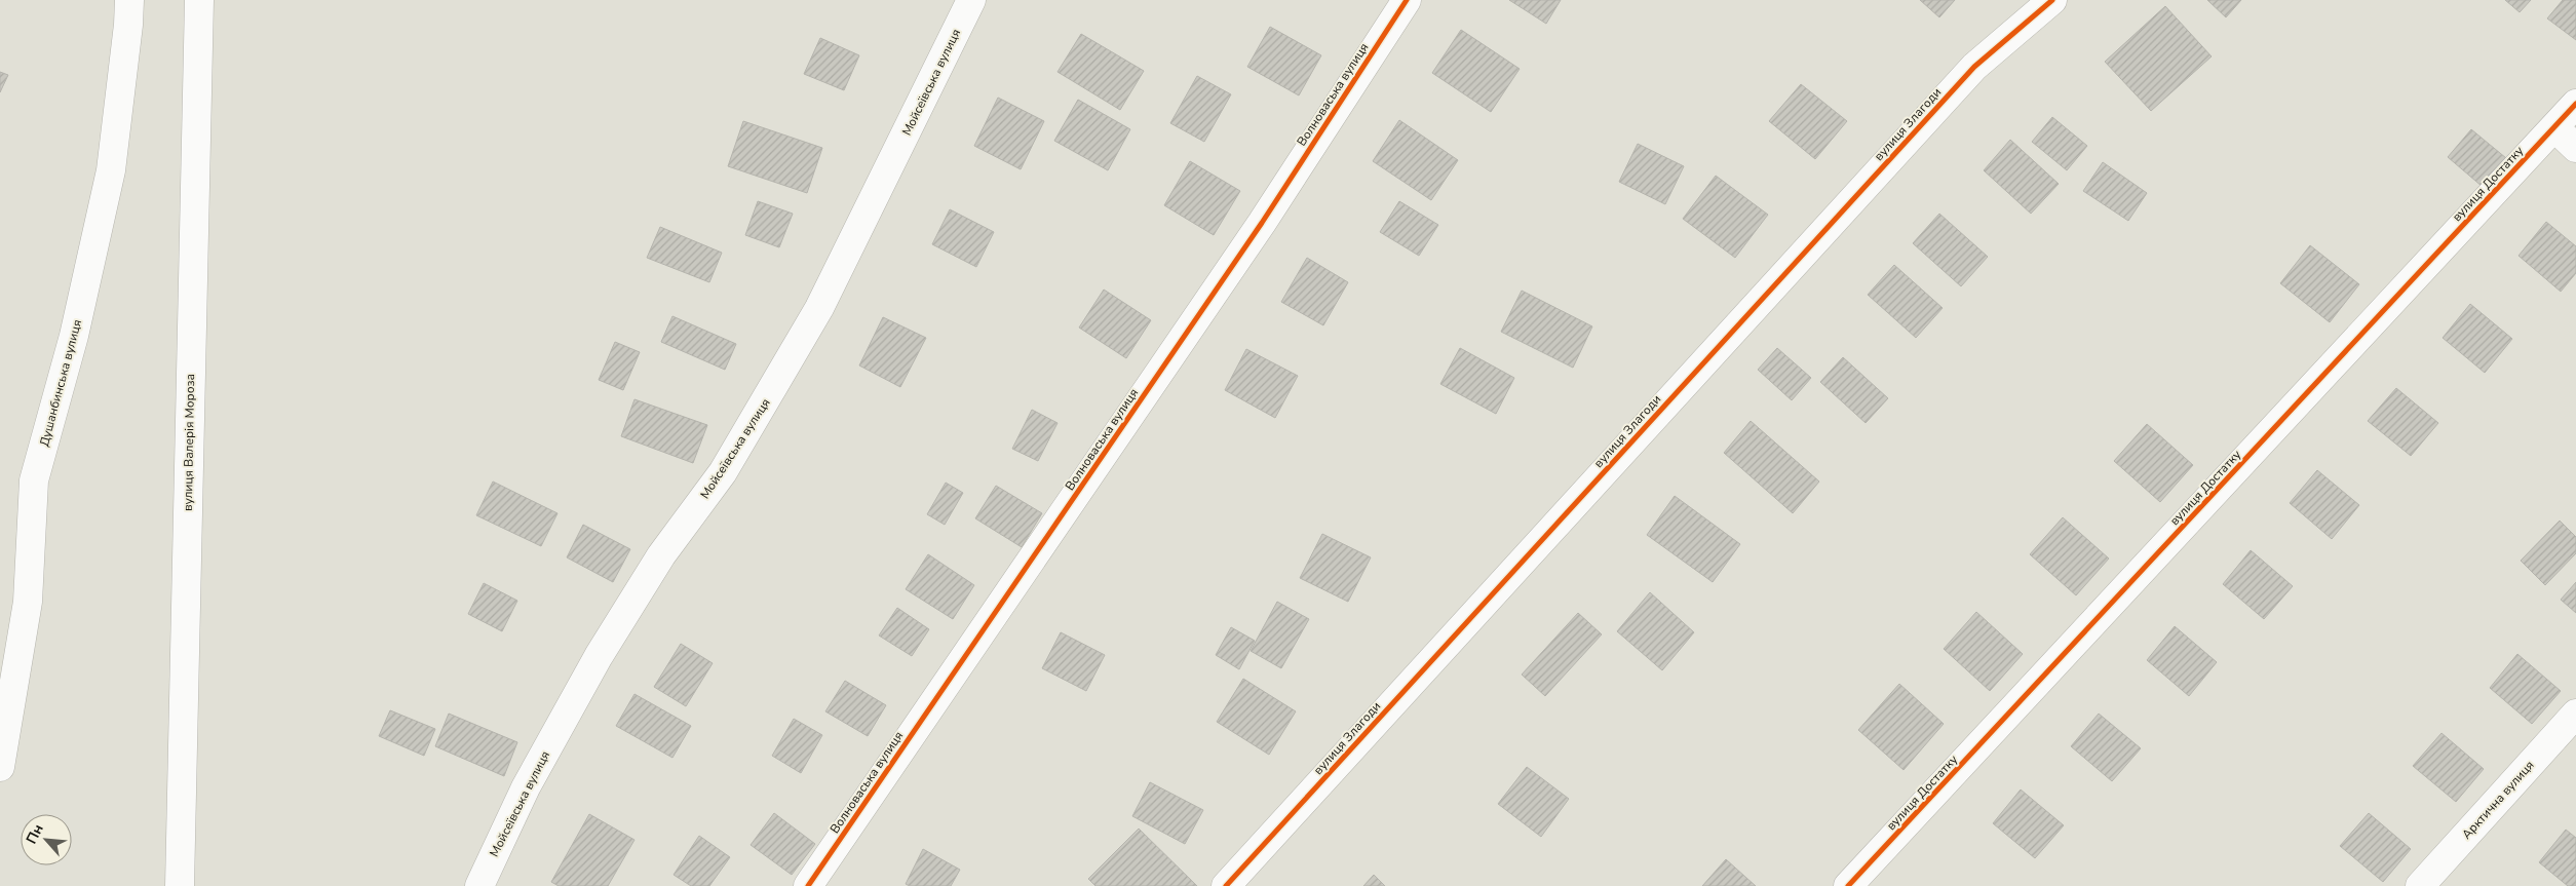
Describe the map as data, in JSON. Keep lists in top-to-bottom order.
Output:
{
  "streets": {
    "street": [
      "Мойсеївська вулиця",
      "Волноваська вулиця",
      "вулиця Злагоди",
      "вулиця Достатку",
      "Душанбинська вулиця",
      "вулиця Валерія Мороза",
      "Арктична вулиця"
    ]
  },
  "north": "top left"
}
